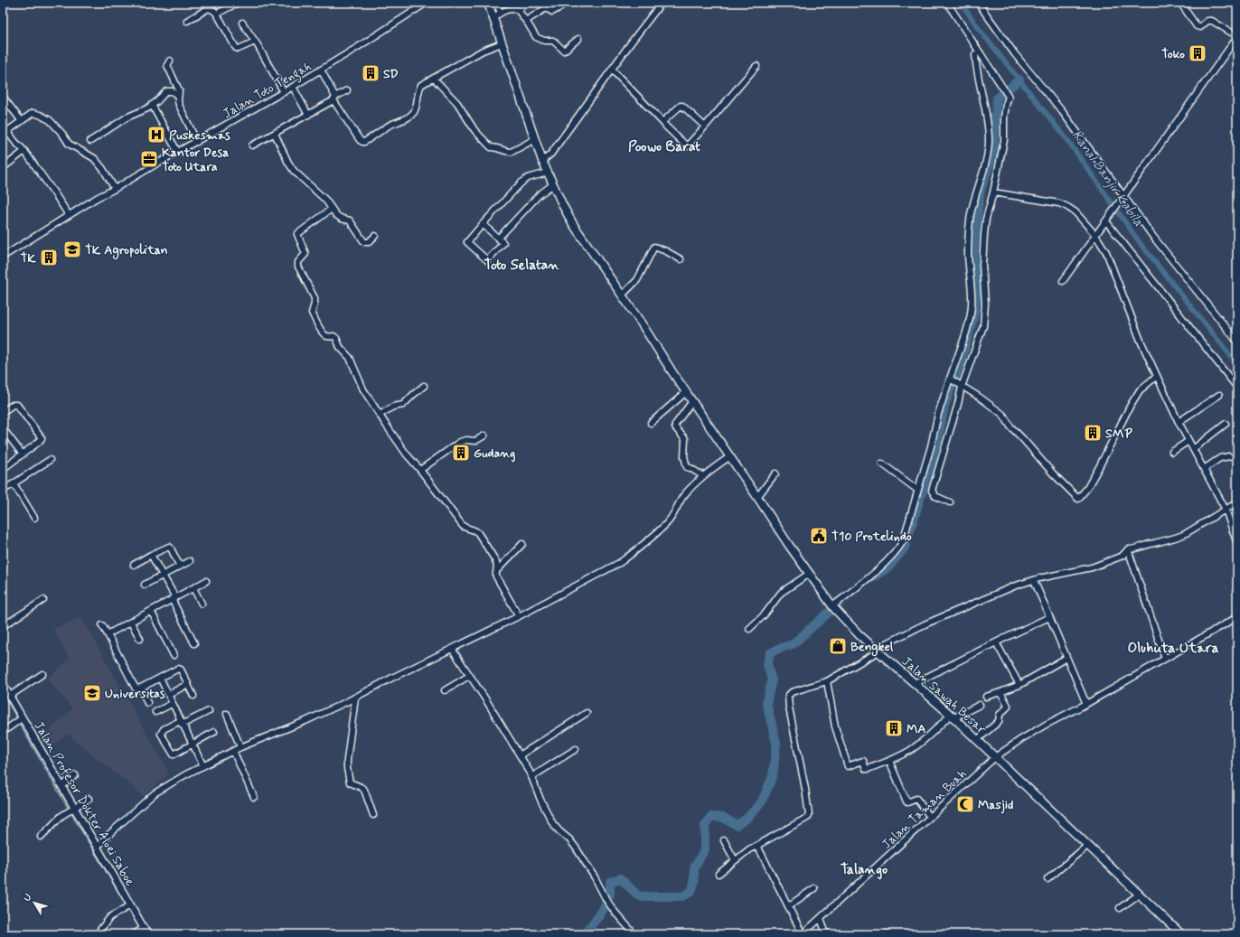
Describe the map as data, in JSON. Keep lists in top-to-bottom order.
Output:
{
  "streets": {
    "main road": ["Jalan Sawah Besar"],
    "street": ["Jalan Toto Tengah", "Jalan Profesor Dokter Aloei Saboe", "Jalan Taman Buah"]
  },
  "crossings": [
    ["Jalan Sawah Besar", "Jalan Taman Buah"]
  ],
  "districts": [
    "Poowo Barat",
    "Toto Selatan",
    "Oluhuta Utara",
    "Talango"
  ],
  "water": ["Kanal Banjir Kabila"],
  "places": {
    "building": [
      "Toko",
      "SD",
      "TK",
      "SMP",
      "Gudang",
      "MA"
    ],
    "hospital": ["Puskesmas"],
    "office": ["Kantor Desa Toto Utara"],
    "school or university": ["TK Agropolitan", "Universitas"],
    "public building": ["T10 Protelindo"],
    "shop": ["Bengkel"],
    "mosque": ["Masjid"]
  },
  "north": "top left"
}
